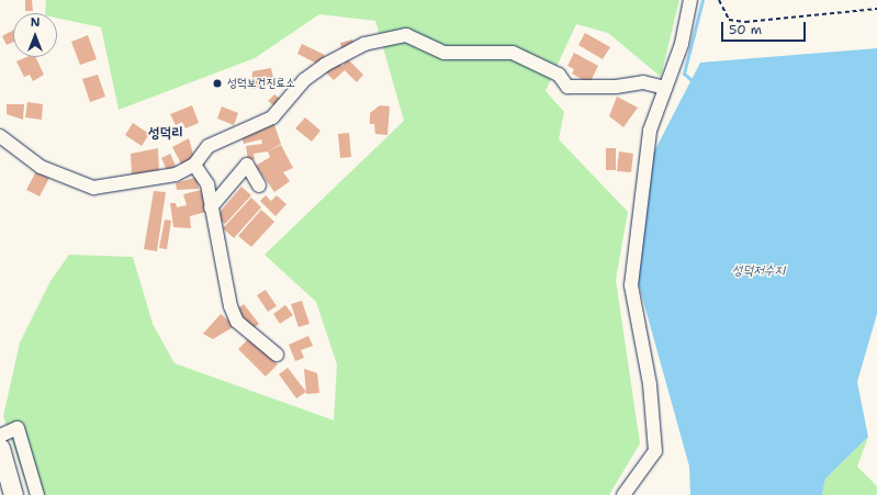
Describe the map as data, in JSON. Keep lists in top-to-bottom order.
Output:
{
  "districts": ["성덕리"],
  "water": ["성덕저수지"],
  "places": ["성덕보건진료소"],
  "scale_bar": "50 m",
  "north": "top"
}
